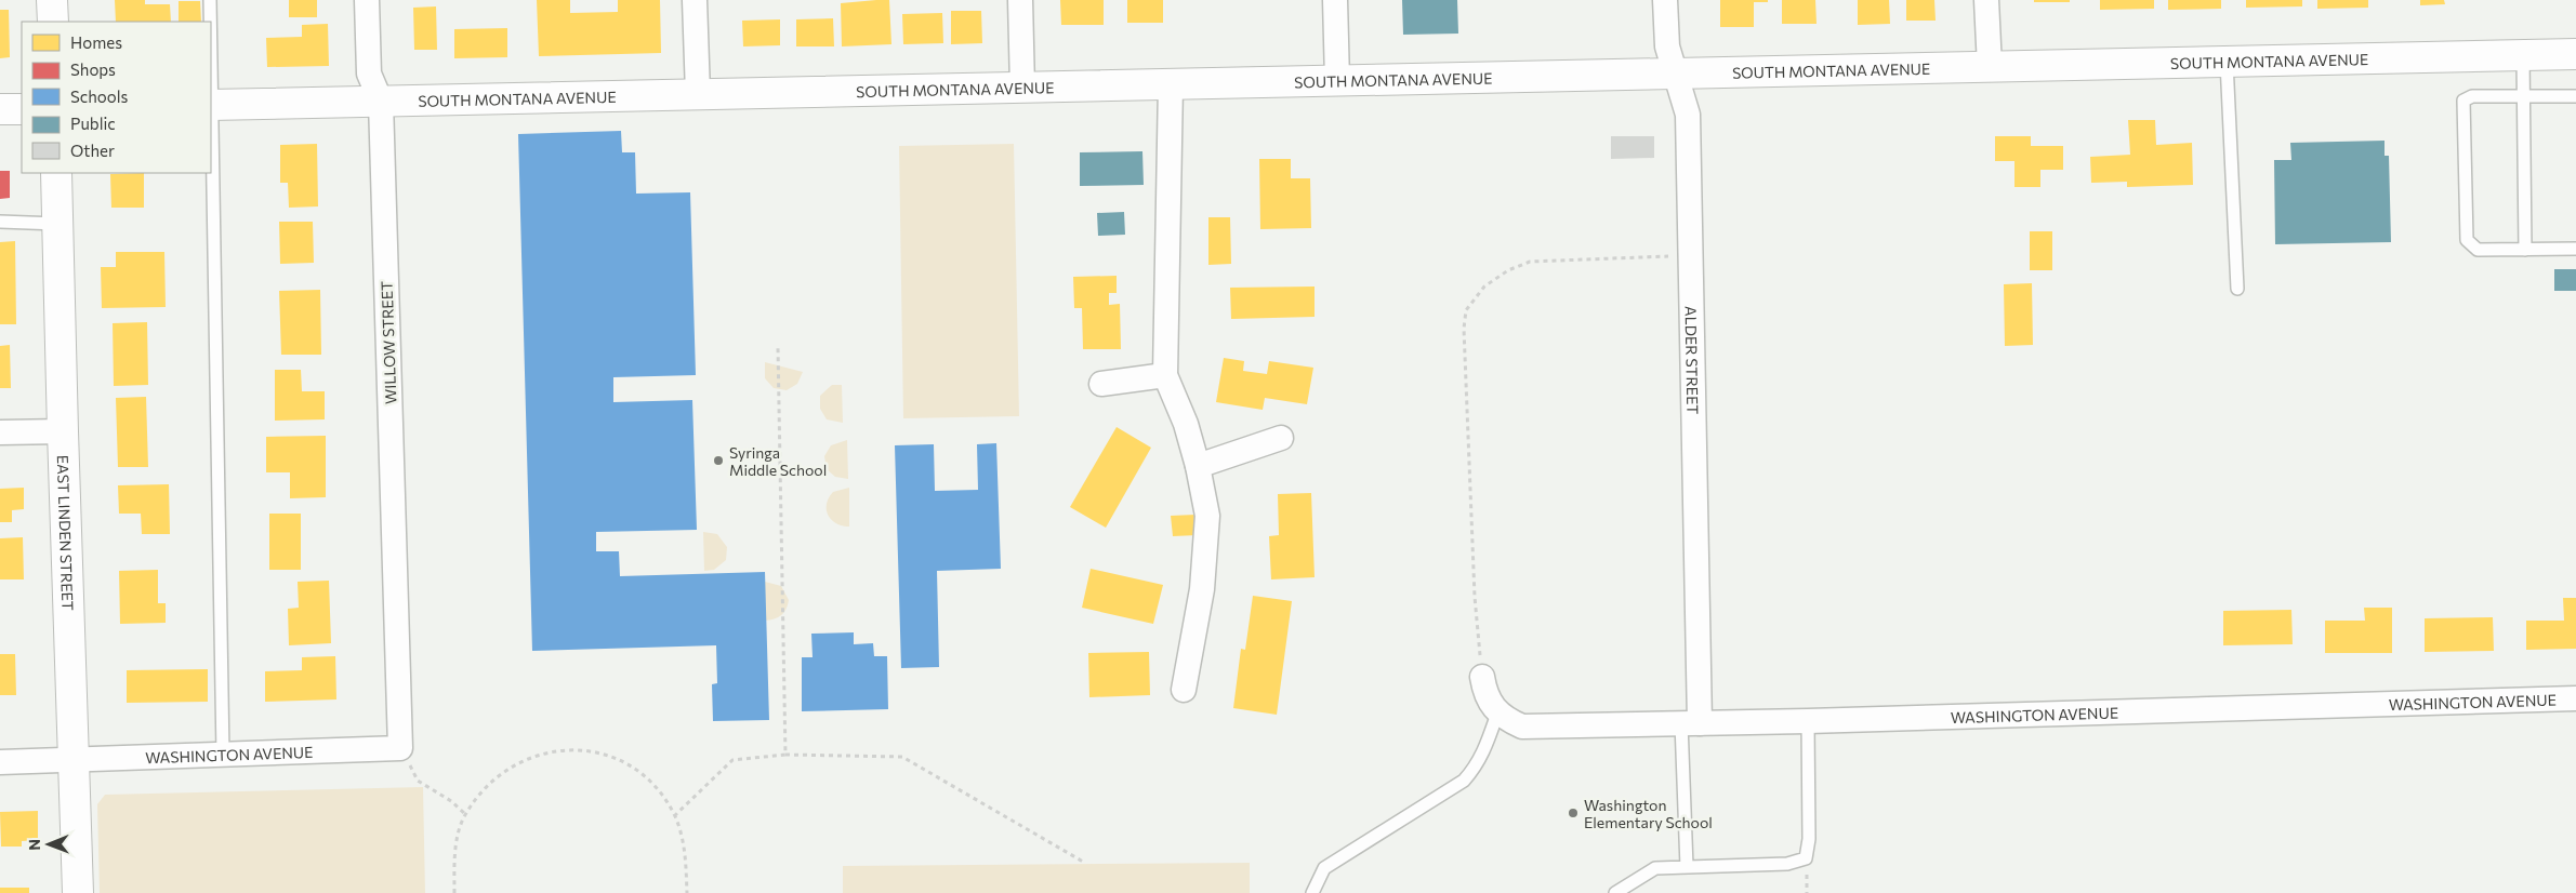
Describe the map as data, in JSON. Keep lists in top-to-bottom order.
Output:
{
  "streets": {
    "street": [
      "SOUTH MONTANA AVENUE",
      "WILLOW STREET",
      "ALDER STREET",
      "EAST LINDEN STREET",
      "WASHINGTON AVENUE"
    ]
  },
  "crossings": [
    ["SOUTH MONTANA AVENUE", "WILLOW STREET"],
    ["SOUTH MONTANA AVENUE", "ALDER STREET"],
    ["WILLOW STREET", "WASHINGTON AVENUE"],
    ["ALDER STREET", "WASHINGTON AVENUE"],
    ["EAST LINDEN STREET", "WASHINGTON AVENUE"]
  ],
  "places": ["Syringa Middle School", "Washington Elementary School"],
  "legend": [
    "Homes",
    "Shops",
    "Schools",
    "Public",
    "Other"
  ],
  "north": "left"
}
